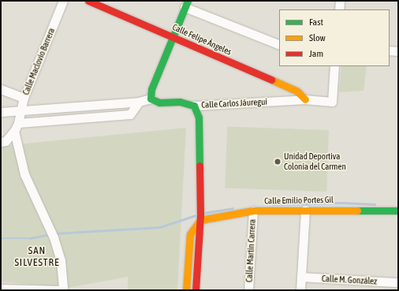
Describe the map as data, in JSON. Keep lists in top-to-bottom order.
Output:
{
  "streets": {
    "street": [
      "Calle Felipe Ángeles",
      "Calle Maclovio Barrera",
      "Calle Carlos Jáuregui",
      "Calle Emilio Portes Gil",
      "Calle Martín Carrera",
      "Calle M. González"
    ]
  },
  "crossings": [
    ["Calle Felipe Ángeles", "Calle Carlos Jáuregui"],
    ["Calle Emilio Portes Gil", "Calle Martín Carrera"]
  ],
  "districts": ["SAN SILVESTRE"],
  "places": ["Unidad Deportiva Colonia del Carmen"],
  "legend": ["Fast", "Slow", "Jam"]
}
